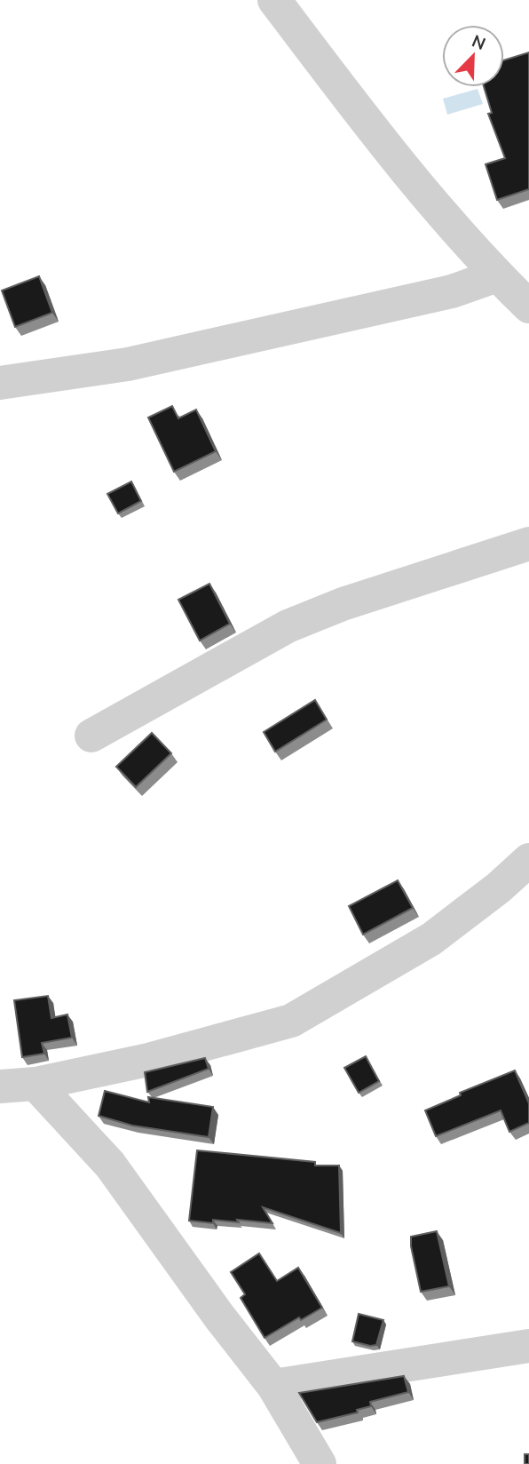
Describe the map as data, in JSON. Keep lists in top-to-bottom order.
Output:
{
  "north": "top right"
}
